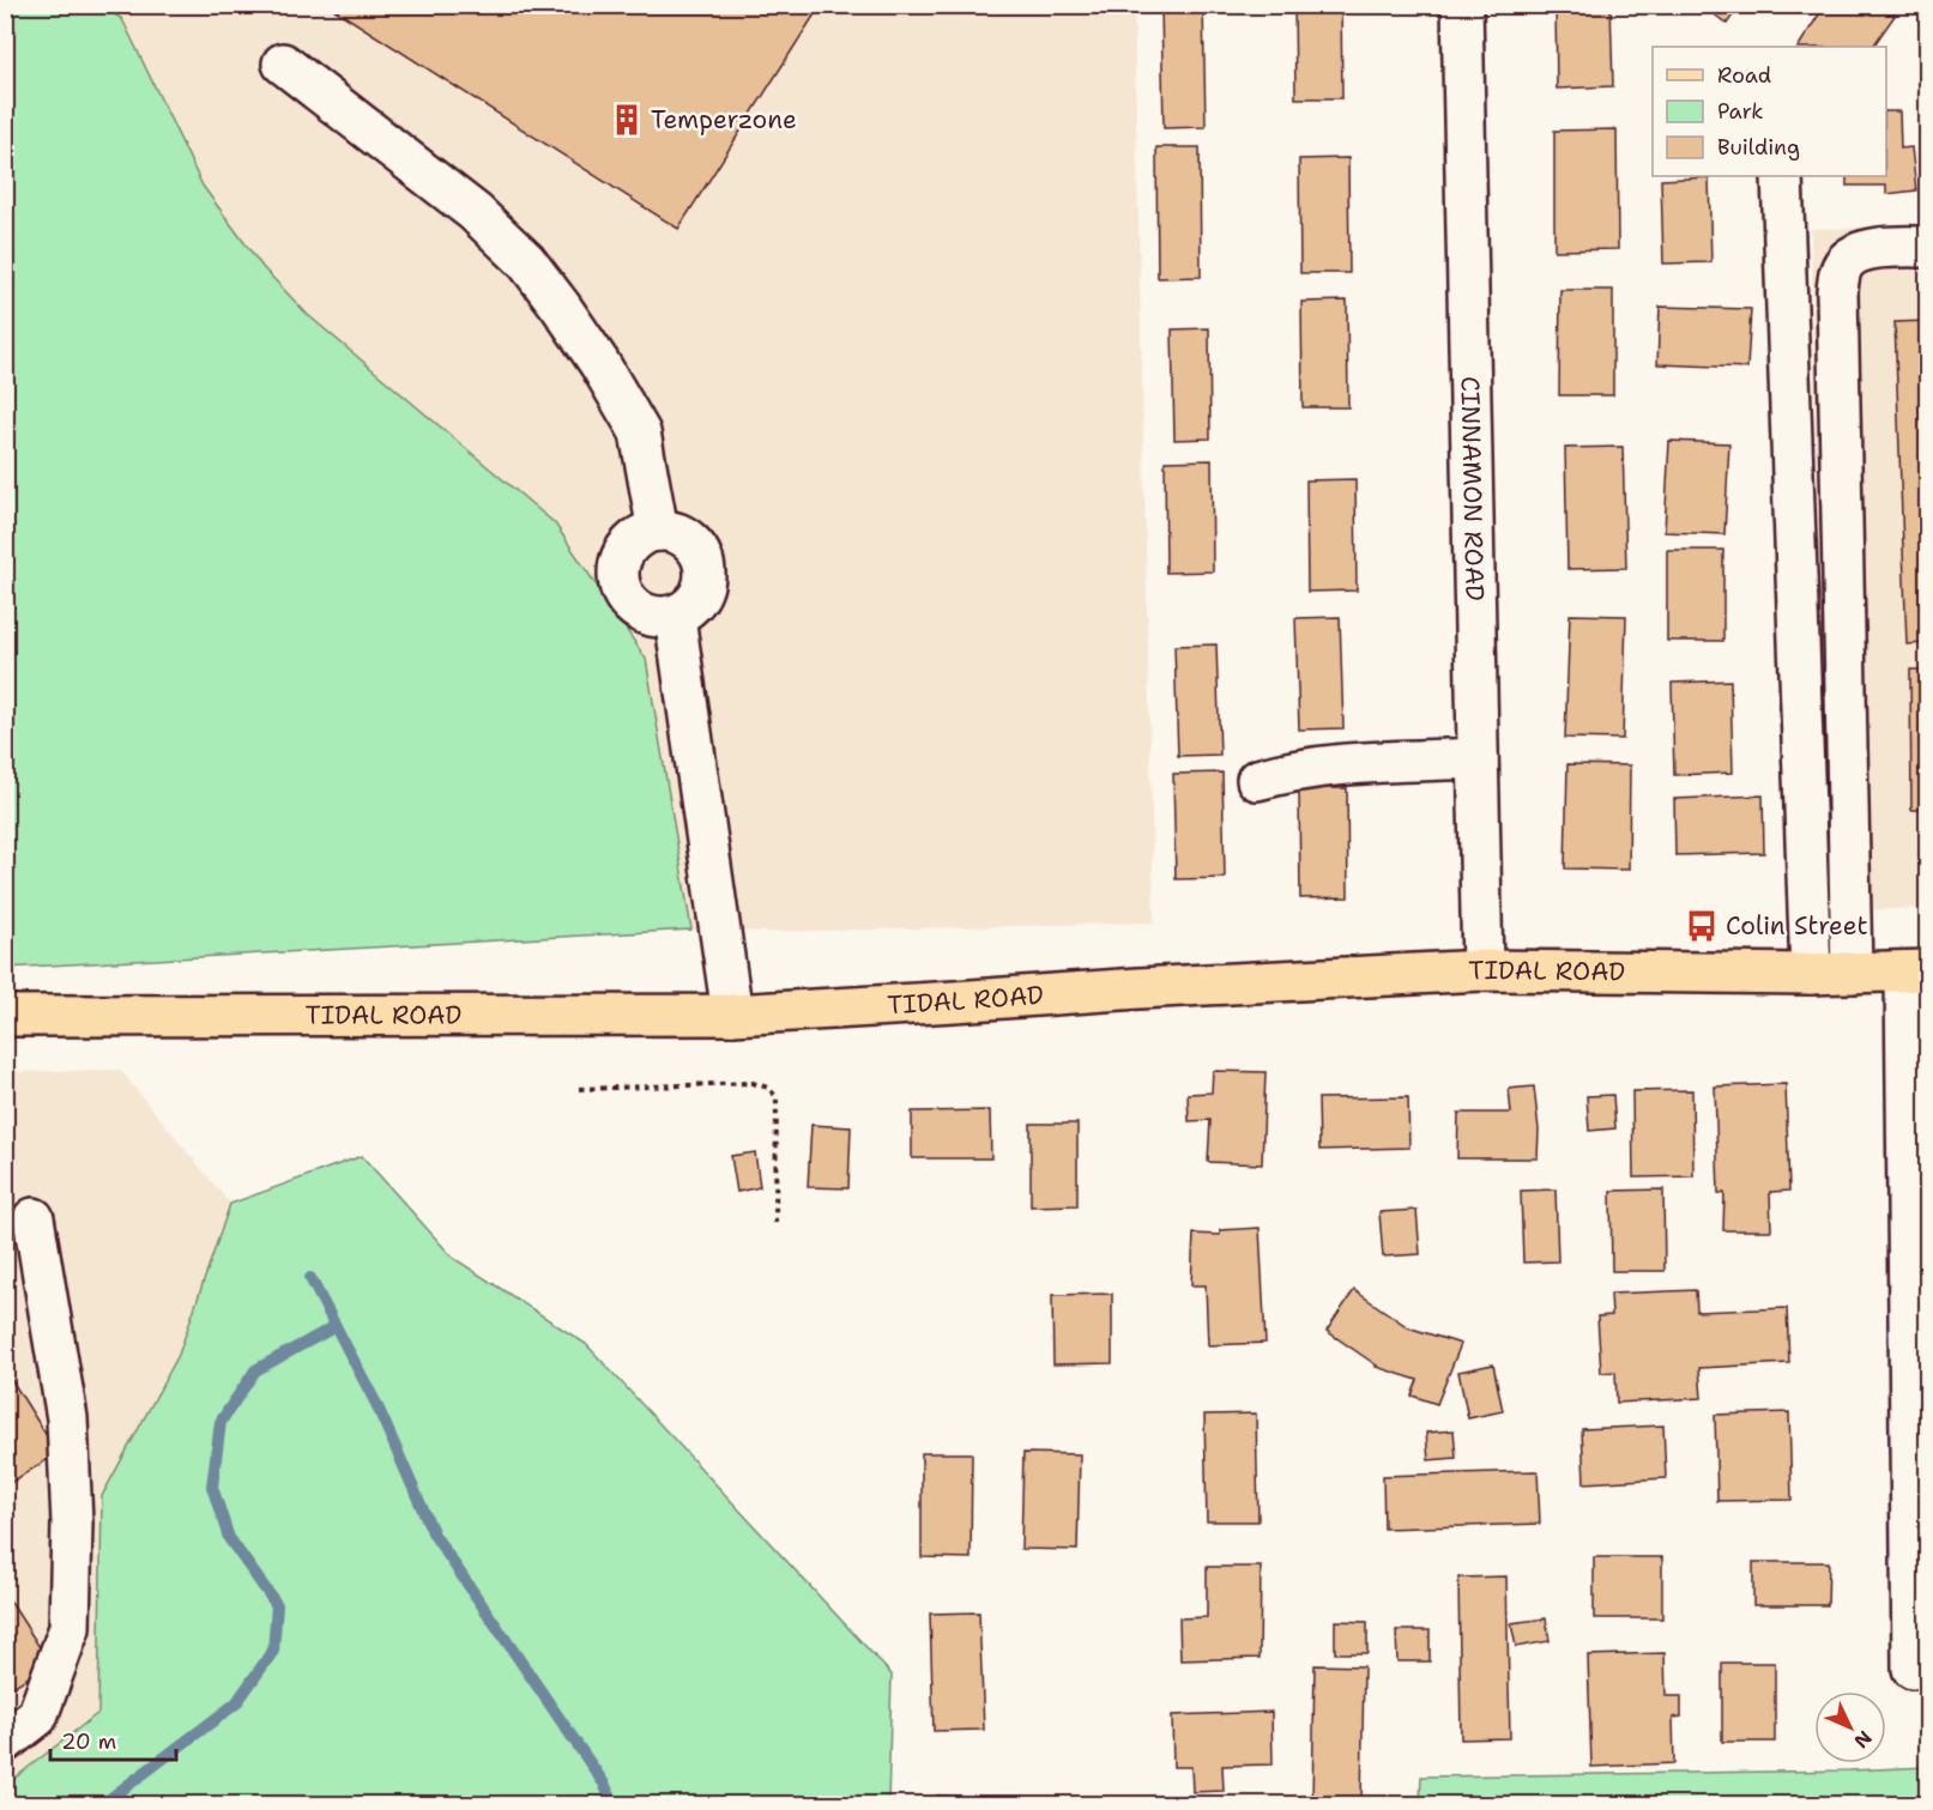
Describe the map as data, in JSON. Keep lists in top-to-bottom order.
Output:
{
  "streets": {
    "main road": ["TIDAL ROAD"],
    "street": ["CINNAMON ROAD"]
  },
  "crossings": [
    ["CINNAMON ROAD", "TIDAL ROAD"]
  ],
  "places": {
    "building": ["Temperzone"],
    "bus stop": ["Colin Street"]
  },
  "legend": ["Road", "Park", "Building"],
  "scale_bar": "20 m",
  "north": "bottom right"
}
